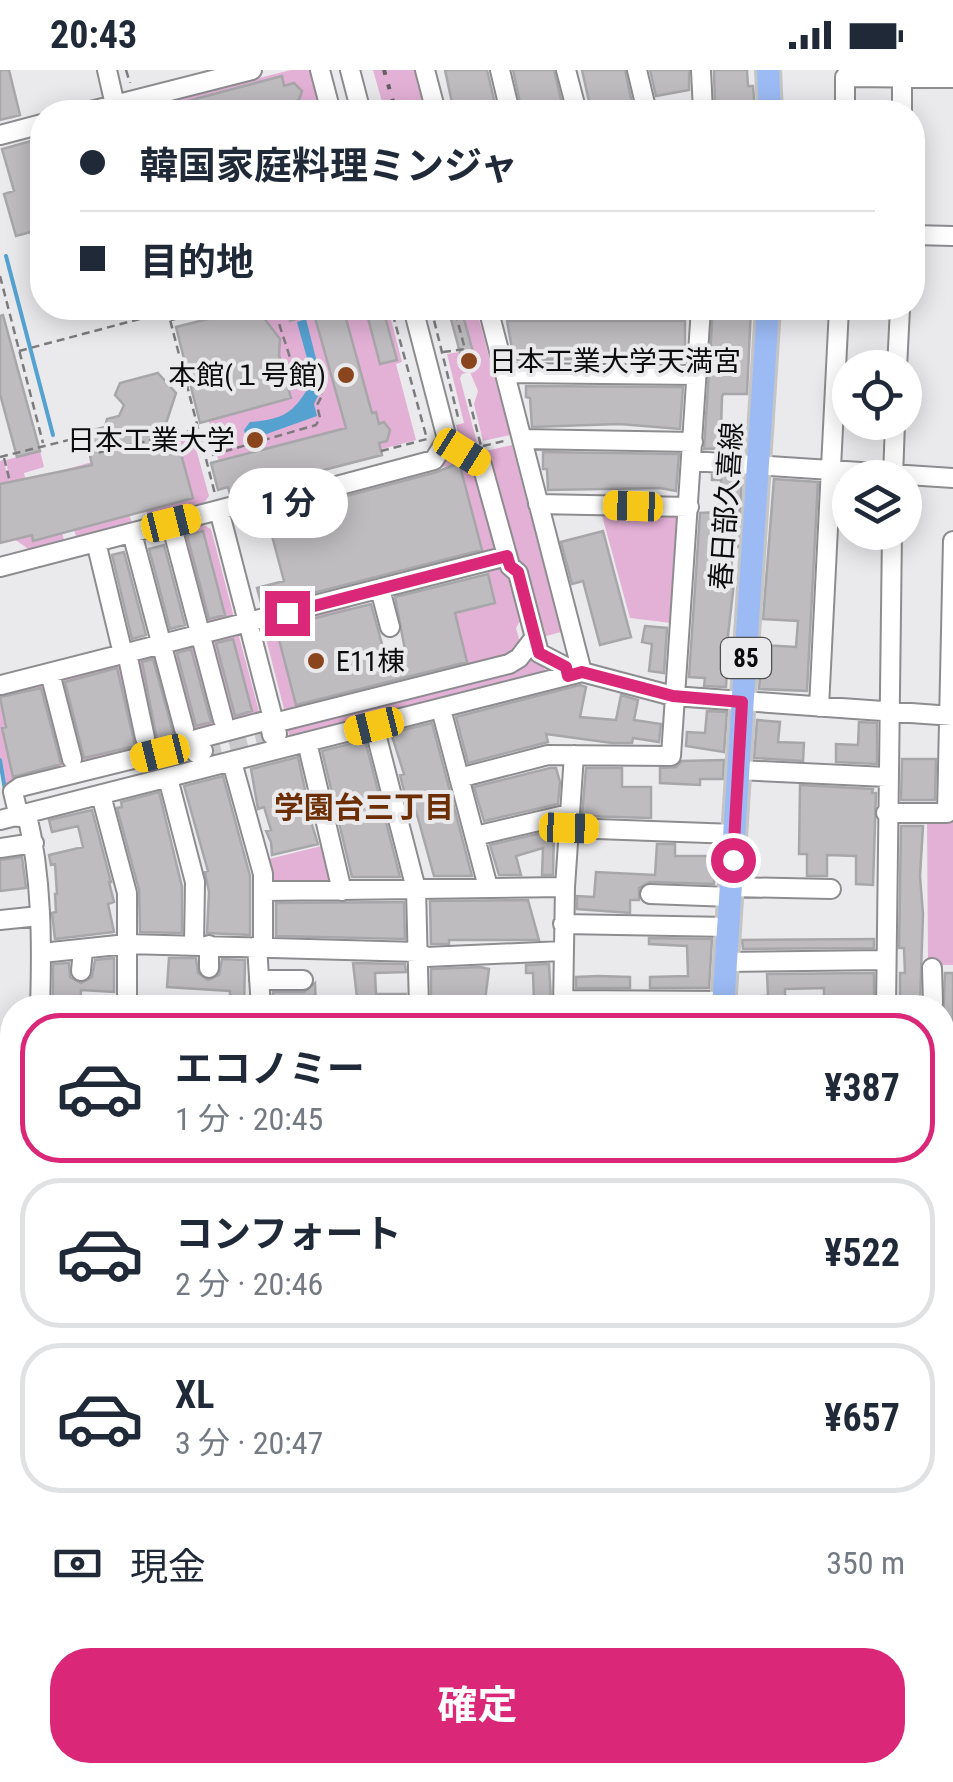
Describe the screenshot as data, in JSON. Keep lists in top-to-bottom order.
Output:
{
  "streets": {
    "main road": ["春日部久喜線", "85"]
  },
  "districts": ["学園台三丁目"],
  "places": [
    "日本工業大学天満宮",
    "本館(１号館)",
    "日本工業大学",
    "E11棟"
  ],
  "page": {
    "status": "20:43",
    "banner": ["韓国家庭料理ミンジャ", "目的地"],
    "bubble": "1 分",
    "list": [
      {
        "name": "エコノミー",
        "note": "1 分 · 20:45",
        "value": "¥387"
      },
      {
        "name": "コンフォート",
        "note": "2 分 · 20:46",
        "value": "¥522"
      },
      {
        "name": "XL",
        "note": "3 分 · 20:47",
        "value": "¥657"
      }
    ],
    "pay": ["現金", "350 m"],
    "buttons": "確定"
  }
}
